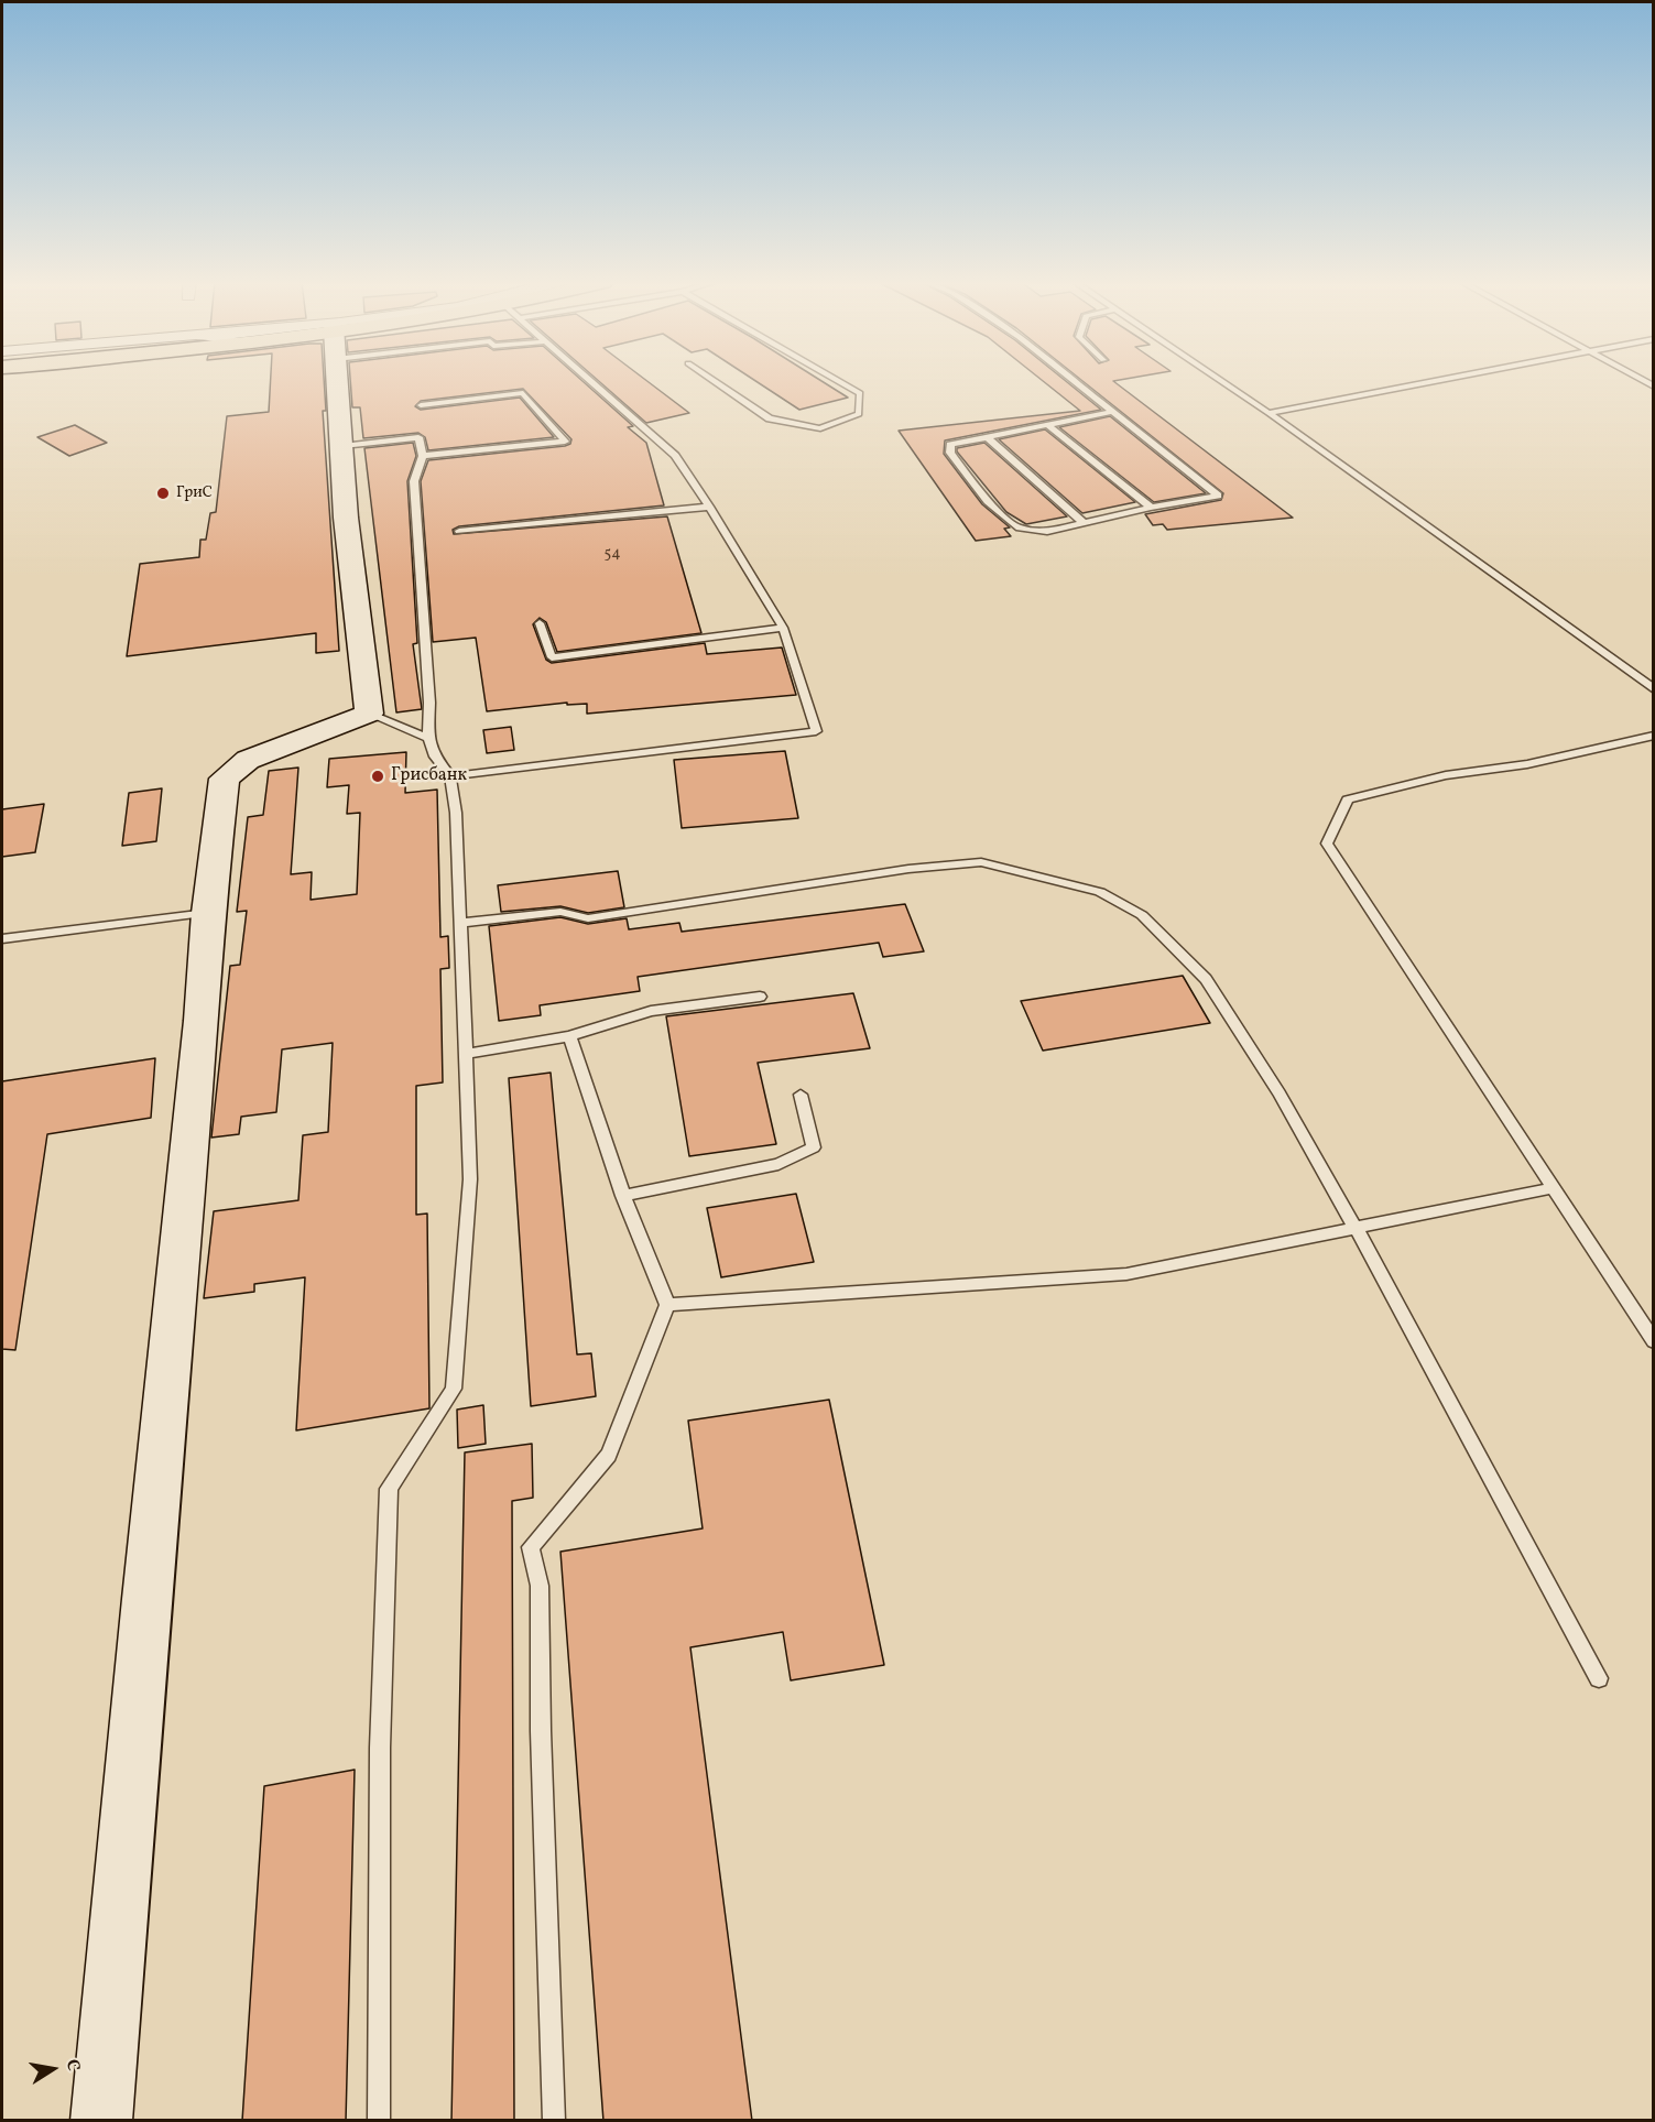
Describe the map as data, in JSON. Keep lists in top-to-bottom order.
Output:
{
  "places": ["ГриС", "Грисбанк"],
  "house_numbers": ["54"],
  "north": "right"
}
